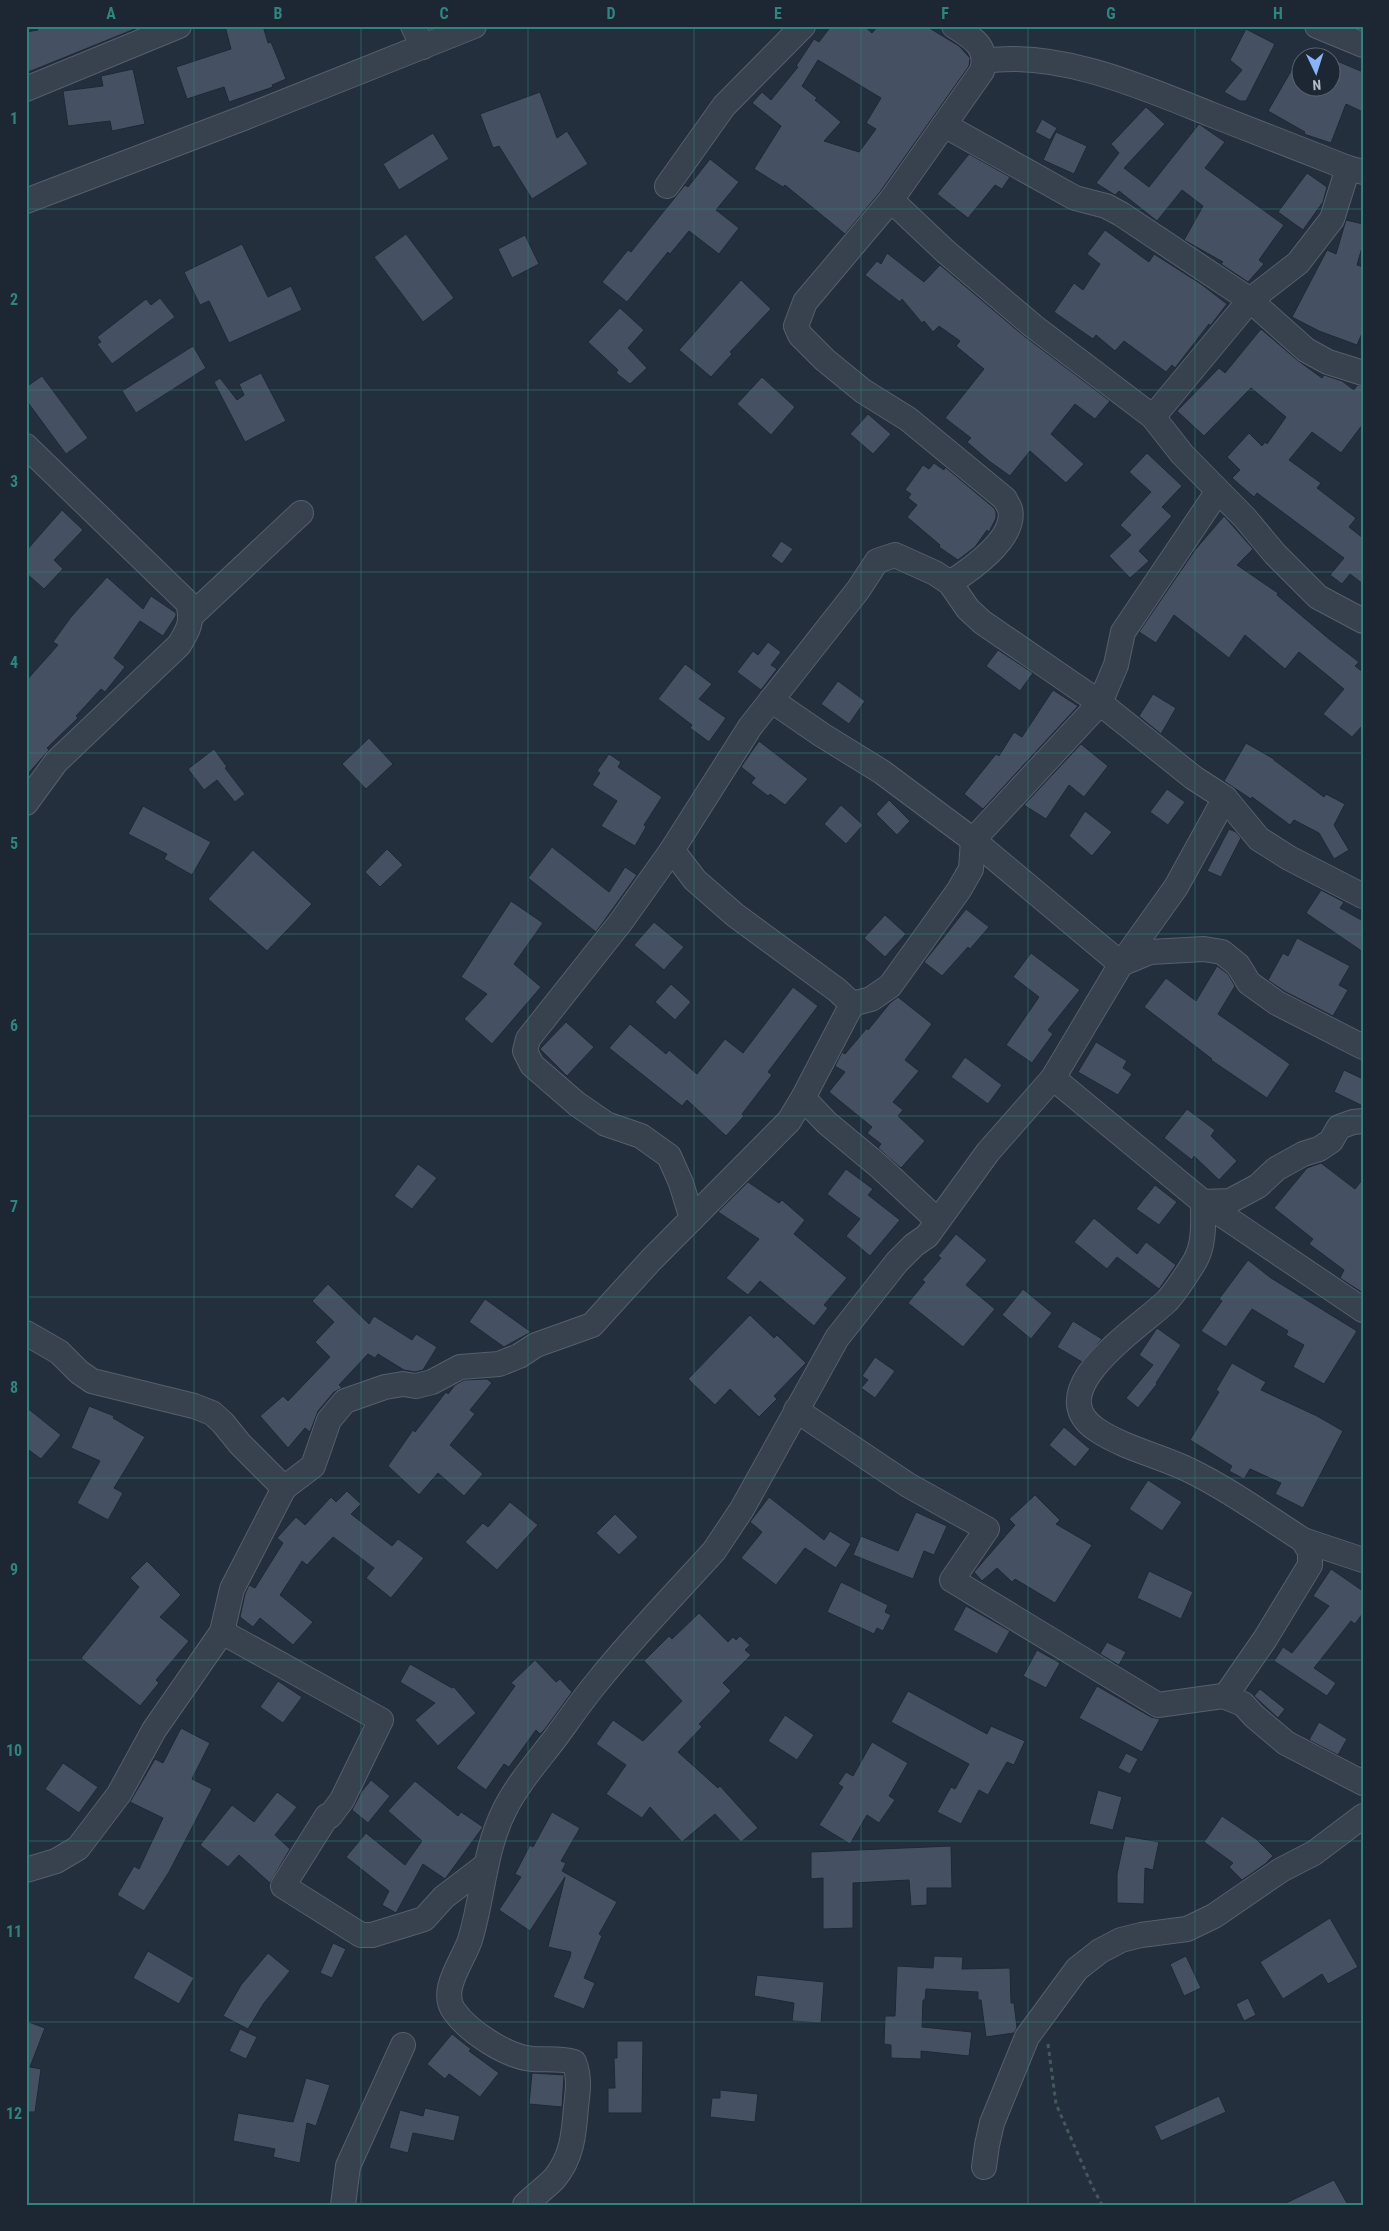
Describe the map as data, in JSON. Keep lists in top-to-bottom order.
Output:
{
  "north": "bottom",
  "grid": {
    "columns": [
      "A",
      "B",
      "C",
      "D",
      "E",
      "F",
      "G",
      "H"
    ],
    "rows": [
      "1",
      "2",
      "3",
      "4",
      "5",
      "6",
      "7",
      "8",
      "9",
      "10",
      "11",
      "12"
    ]
  }
}
